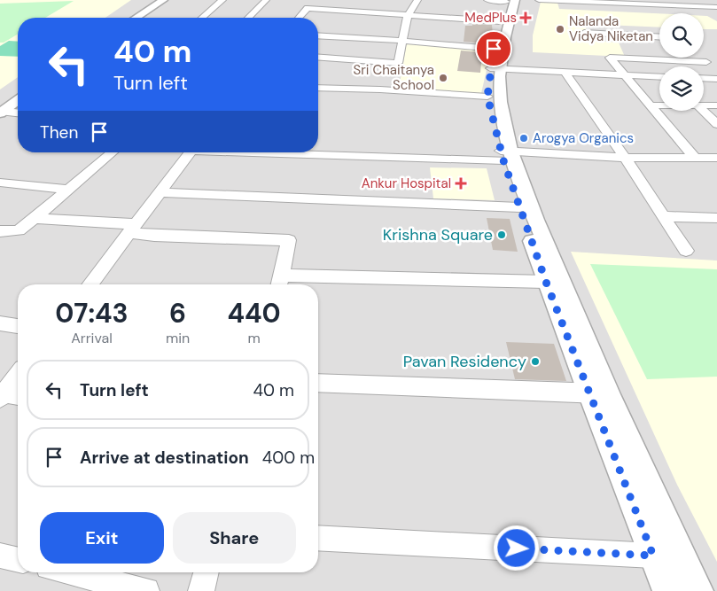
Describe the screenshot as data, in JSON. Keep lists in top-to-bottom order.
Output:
{
  "places": {
    "health": ["MedPlus", "Ankur Hospital"],
    "other": [
      "Nalanda Vidya Niketan",
      "Sri Chaitanya School",
      "Arogya Organics",
      "Krishna Square",
      "Pavan Residency"
    ]
  },
  "page": {
    "turn": ["40 m", "Turn left"],
    "then": "Then",
    "eta": [
      "07:43",
      "Arrival",
      "6",
      "min",
      "440",
      "m"
    ],
    "list": [
      {
        "name": "Turn left",
        "value": "40 m"
      },
      {
        "name": "Arrive at destination",
        "value": "400 m"
      }
    ],
    "buttons": ["Exit", "Share"]
  }
}
